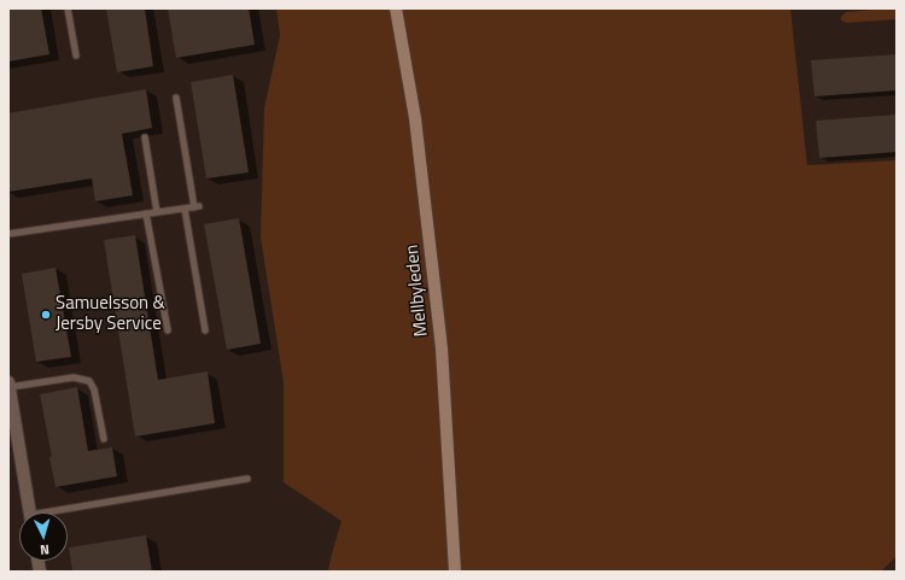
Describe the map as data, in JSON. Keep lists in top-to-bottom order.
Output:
{
  "streets": {
    "main road": ["Mellbyleden"]
  },
  "places": ["Samuelsson & Jersby Service"],
  "north": "bottom"
}
